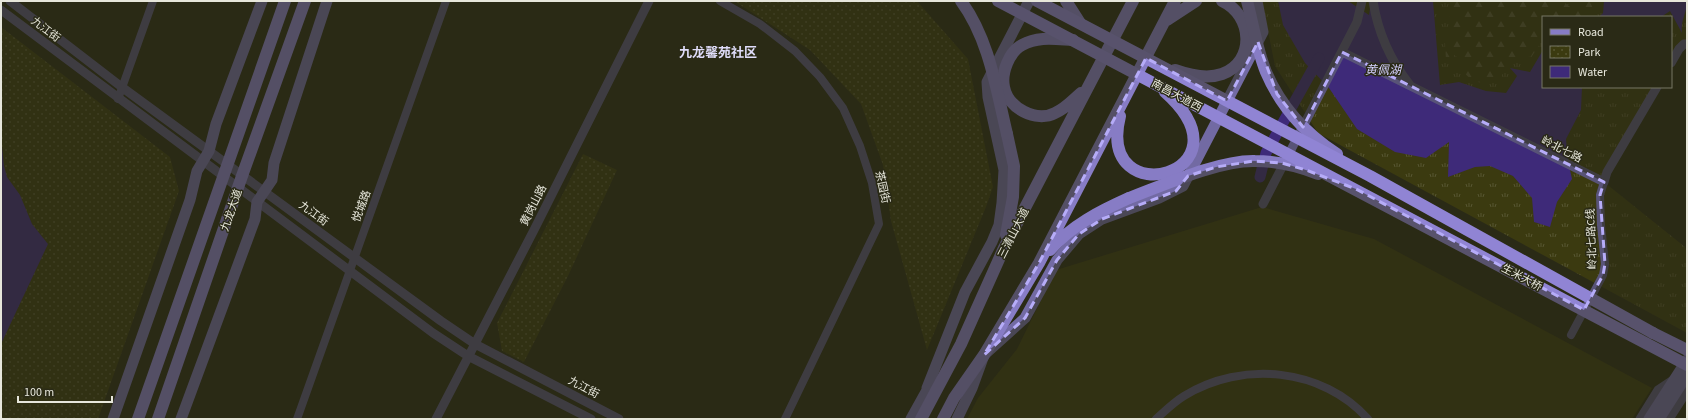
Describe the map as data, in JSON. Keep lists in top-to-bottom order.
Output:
{
  "streets": {
    "highway": ["南昌大道西", "生米大桥"],
    "main road": ["九龙大道", "三清山大道"],
    "street": [
      "九江街",
      "岭北七路",
      "茶园街",
      "黄岗山路",
      "悦城路",
      "岭北七路C线"
    ]
  },
  "crossings": [
    ["九江街", "黄岗山路"],
    ["九江街", "悦城路"],
    ["九江街", "九龙大道"],
    ["南昌大道西", "生米大桥"],
    ["岭北七路", "岭北七路C线"]
  ],
  "districts": ["九龙馨苑社区"],
  "water": ["黄佩湖"],
  "legend": ["Road", "Park", "Water"],
  "scale_bar": "100 m"
}
